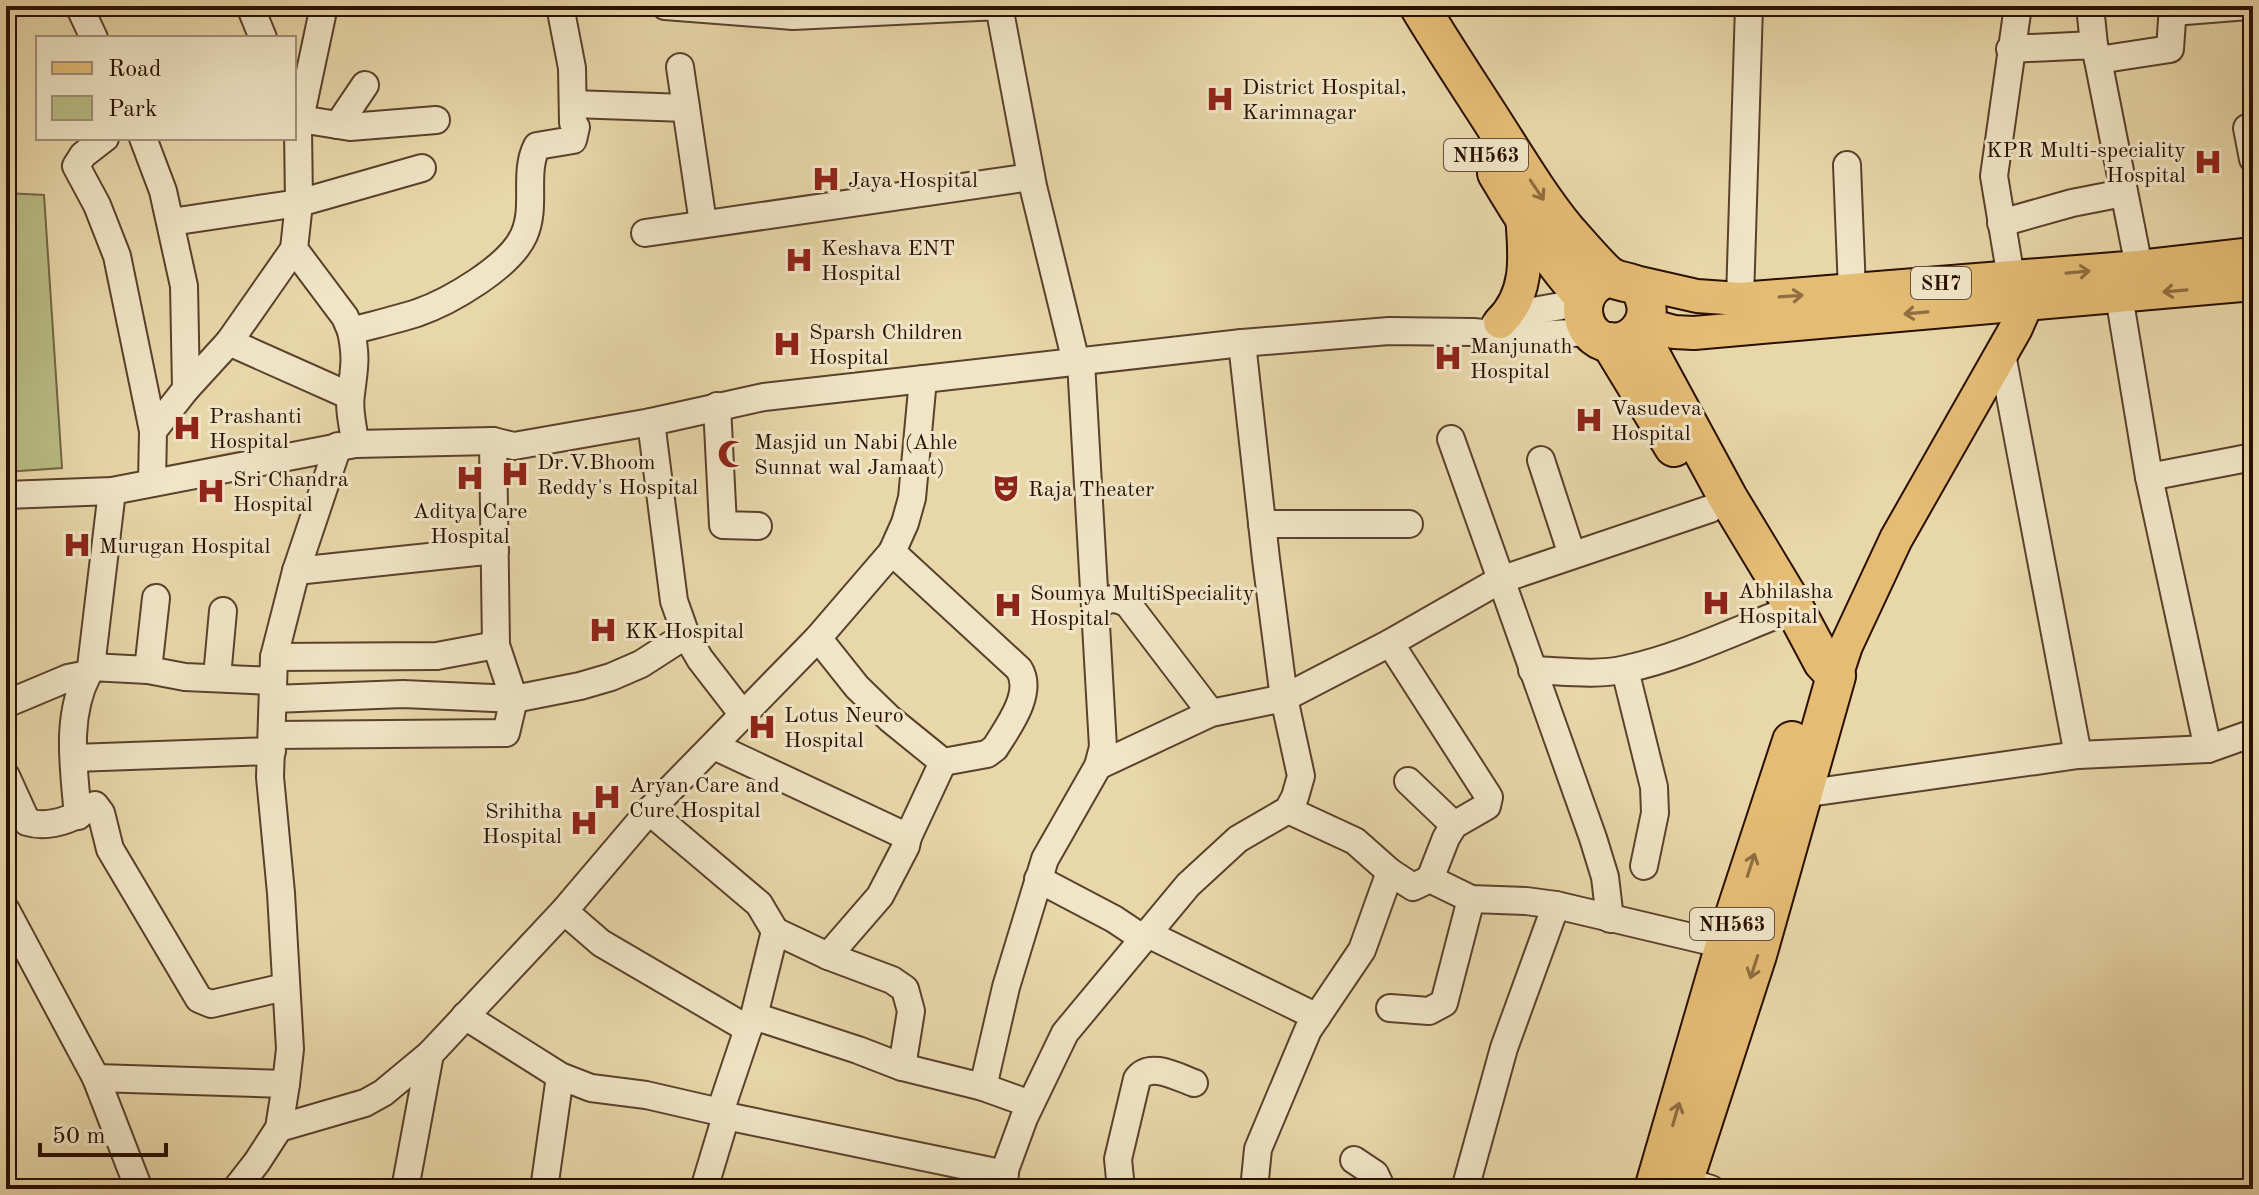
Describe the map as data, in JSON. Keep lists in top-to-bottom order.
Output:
{
  "streets": {
    "highway": ["NH563"],
    "main road": ["SH7"]
  },
  "crossings": [
    ["NH563", "SH7"]
  ],
  "places": {
    "hospital": [
      "District Hospital, Karimnagar",
      "KPR Multi-speciality Hospital",
      "Jaya Hospital",
      "Keshava ENT Hospital",
      "Sparsh Children Hospital",
      "Manjunath Hospital",
      "Vasudeva Hospital",
      "Prashanti Hospital",
      "Dr.V.Bhoom Reddy's Hospital",
      "Aditya Care Hospital",
      "Sri Chandra Hospital",
      "Murugan Hospital",
      "Abhilasha Hospital",
      "Soumya MultiSpeciality Hospital",
      "KK Hospital",
      "Lotus Neuro Hospital",
      "Aryan Care and Cure Hospital",
      "Srihitha Hospital"
    ],
    "mosque": ["Masjid un Nabi (Ahle Sunnat wal Jamaat)"],
    "theatre": ["Raja Theater"]
  },
  "legend": ["Road", "Park"],
  "scale_bar": "50 m"
}
